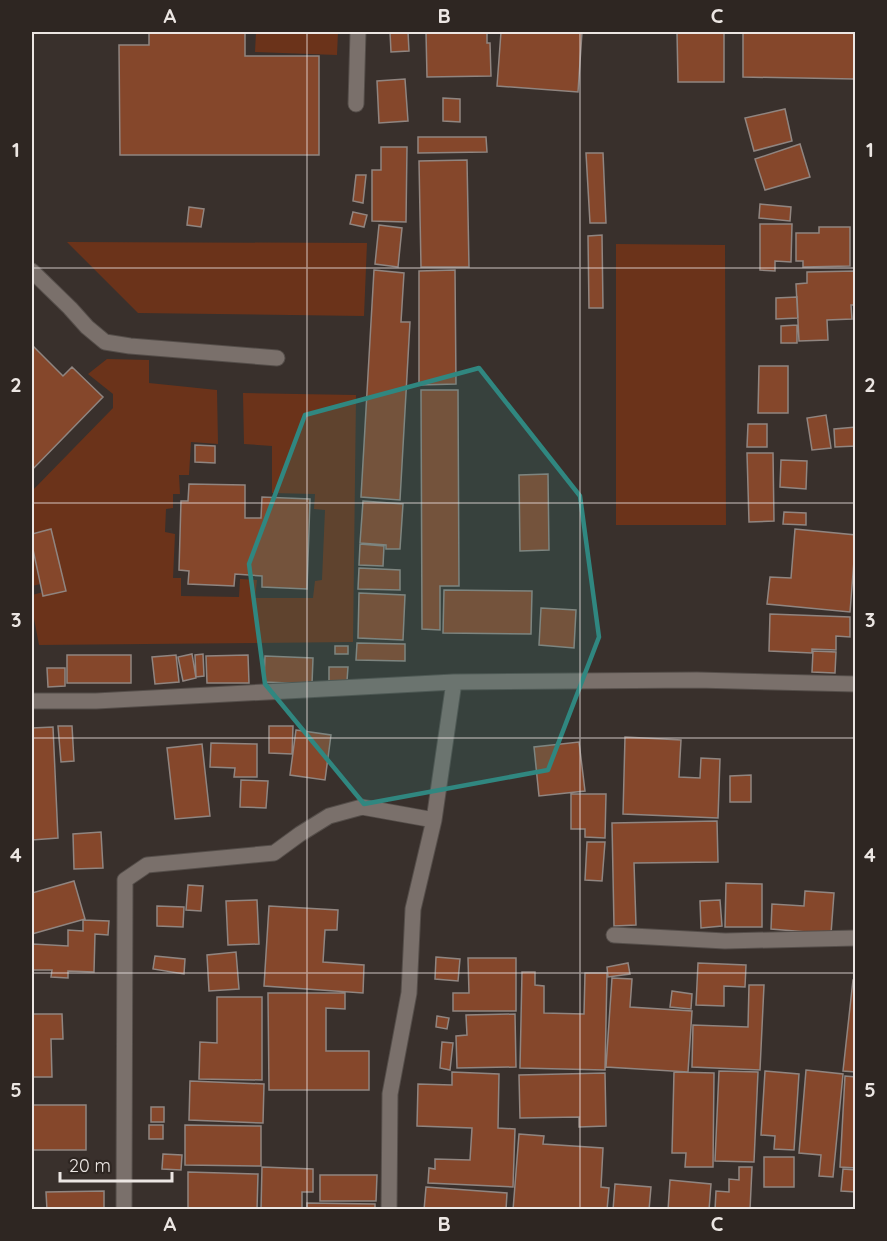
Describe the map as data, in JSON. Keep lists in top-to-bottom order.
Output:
{
  "scale_bar": "20 m",
  "grid": {
    "columns": ["A", "B", "C"],
    "rows": [
      "1",
      "2",
      "3",
      "4",
      "5"
    ]
  }
}
